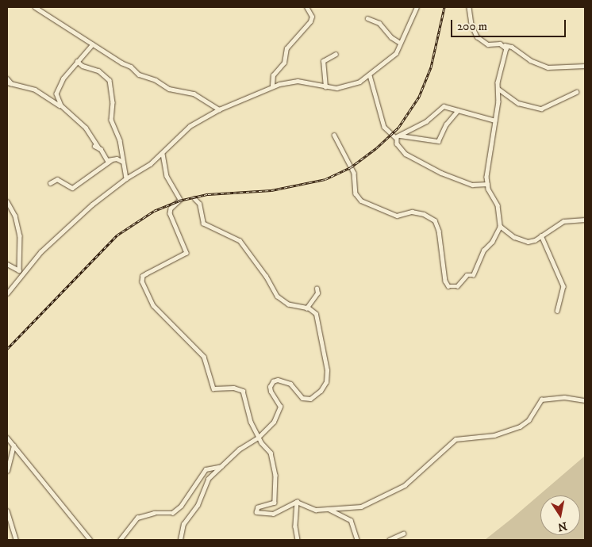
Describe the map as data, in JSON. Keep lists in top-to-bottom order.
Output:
{
  "scale_bar": "200 m",
  "north": "bottom"
}
